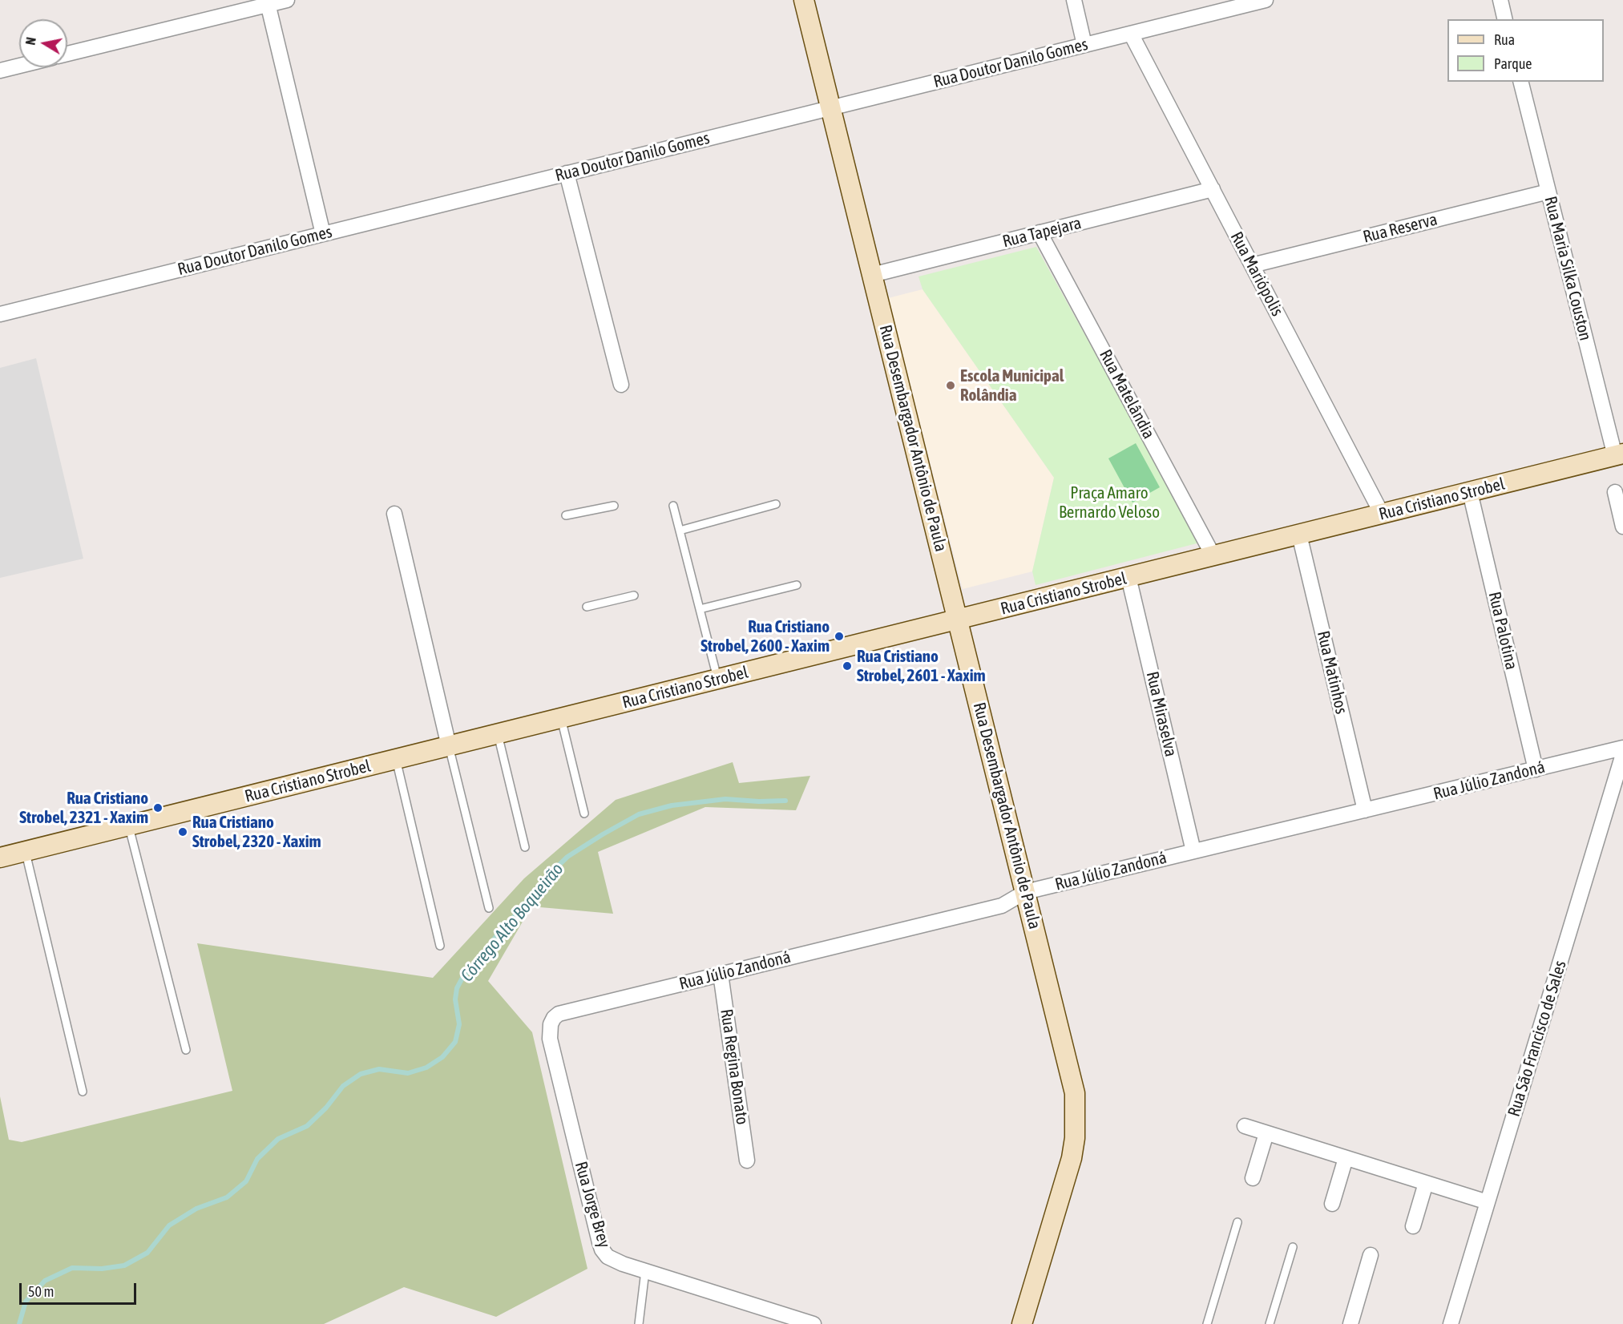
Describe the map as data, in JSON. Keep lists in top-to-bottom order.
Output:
{
  "streets": {
    "main road": ["Rua Desembargador Antônio de Paula", "Rua Cristiano Strobel"],
    "street": [
      "Rua Doutor Danilo Gomes",
      "Rua Reserva",
      "Rua Tapejara",
      "Rua Maria Silka Couston",
      "Rua Mariópolis",
      "Rua Matelândia",
      "Rua Palotina",
      "Rua Matinhos",
      "Rua Miraselva",
      "Rua Júlio Zandoná",
      "Rua São Francisco de Sales",
      "Rua Regina Bonato",
      "Rua Jorge Brey"
    ]
  },
  "crossings": [
    ["Rua Doutor Danilo Gomes", "Rua Mariópolis"],
    ["Rua Doutor Danilo Gomes", "Rua Desembargador Antônio de Paula"],
    ["Rua Reserva", "Rua Maria Silka Couston"],
    ["Rua Reserva", "Rua Mariópolis"],
    ["Rua Tapejara", "Rua Mariópolis"],
    ["Rua Tapejara", "Rua Matelândia"],
    ["Rua Tapejara", "Rua Desembargador Antônio de Paula"],
    ["Rua Maria Silka Couston", "Rua Cristiano Strobel"],
    ["Rua Mariópolis", "Rua Cristiano Strobel"],
    ["Rua Matelândia", "Rua Cristiano Strobel"],
    ["Rua Desembargador Antônio de Paula", "Rua Cristiano Strobel"],
    ["Rua Desembargador Antônio de Paula", "Rua Júlio Zandoná"],
    ["Rua Cristiano Strobel", "Rua Palotina"],
    ["Rua Cristiano Strobel", "Rua Matinhos"],
    ["Rua Cristiano Strobel", "Rua Miraselva"],
    ["Rua Palotina", "Rua Júlio Zandoná"],
    ["Rua Matinhos", "Rua Júlio Zandoná"],
    ["Rua Miraselva", "Rua Júlio Zandoná"],
    ["Rua Júlio Zandoná", "Rua Regina Bonato"],
    ["Rua Júlio Zandoná", "Rua Jorge Brey"]
  ],
  "water": ["Córrego Alto Boqueirão"],
  "parks": ["Praça Amaro Bernardo Veloso"],
  "places": [
    "Escola Municipal Rolândia",
    "Rua Cristiano Strobel, 2600 - Xaxim",
    "Rua Cristiano Strobel, 2601 - Xaxim",
    "Rua Cristiano Strobel, 2321 - Xaxim",
    "Rua Cristiano Strobel, 2320 - Xaxim"
  ],
  "legend": ["Rua", "Parque"],
  "scale_bar": "50 m",
  "north": "left"
}
